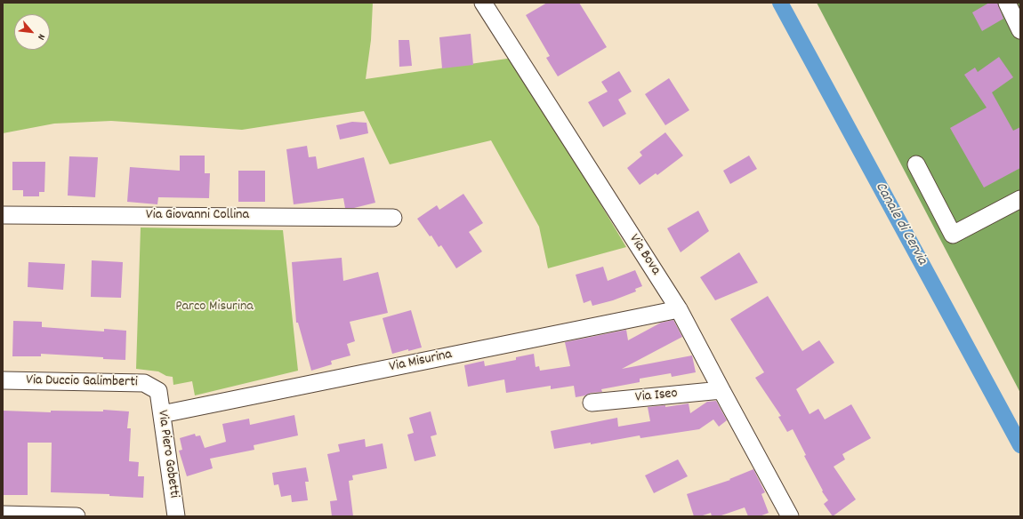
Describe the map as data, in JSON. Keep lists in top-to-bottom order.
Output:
{
  "streets": {
    "street": [
      "Via Giovanni Collina",
      "Via Bova",
      "Via Misurina",
      "Via Duccio Galimberti",
      "Via Iseo",
      "Via Piero Gobetti"
    ]
  },
  "crossings": [
    ["Via Bova", "Via Misurina"],
    ["Via Bova", "Via Iseo"],
    ["Via Misurina", "Via Piero Gobetti"],
    ["Via Duccio Galimberti", "Via Piero Gobetti"]
  ],
  "water": ["Canale di Cervia"],
  "parks": ["Parco Misurina"],
  "north": "bottom right"
}
